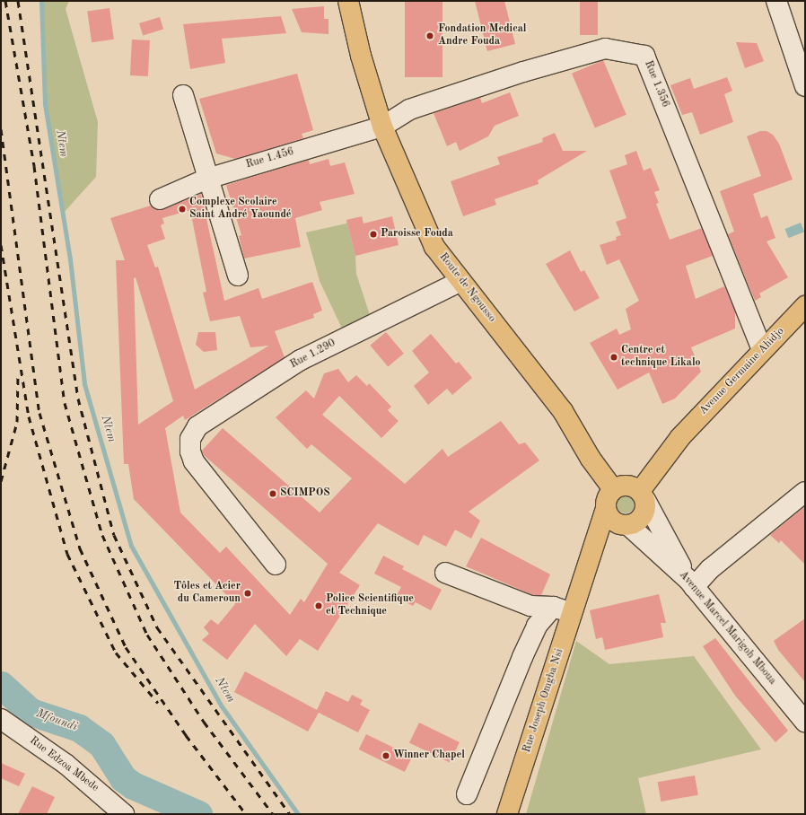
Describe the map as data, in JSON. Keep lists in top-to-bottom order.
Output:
{
  "streets": {
    "main road": ["Route de Ngousso", "Avenue Germaine Ahidjo", "Rue Joseph Omgba Nsi"],
    "street": [
      "Rue 1.356",
      "Rue 1.456",
      "Rue 1.290",
      "Avenue Marcel Marigoh Mboua",
      "Rue Edzoa Mbede"
    ]
  },
  "crossings": [
    ["Rue 1.356", "Rue 1.456"],
    ["Rue 1.356", "Route de Ngousso"],
    ["Rue 1.356", "Avenue Germaine Ahidjo"],
    ["Rue 1.456", "Route de Ngousso"],
    ["Route de Ngousso", "Rue 1.290"],
    ["Route de Ngousso", "Avenue Germaine Ahidjo"],
    ["Route de Ngousso", "Avenue Marcel Marigoh Mboua"],
    ["Avenue Germaine Ahidjo", "Avenue Marcel Marigoh Mboua"]
  ],
  "water": ["Ntem", "Mfoundi"],
  "places": [
    "Fondation Medical Andre Fouda",
    "Complexe Scolaire Saint André Yaoundé",
    "Paroisse Fouda",
    "Centre et technique Likalo",
    "SCIMPOS",
    "Tôles et Acier du Cameroun",
    "Police Scientifique et Technique",
    "Winner Chapel"
  ]
}
